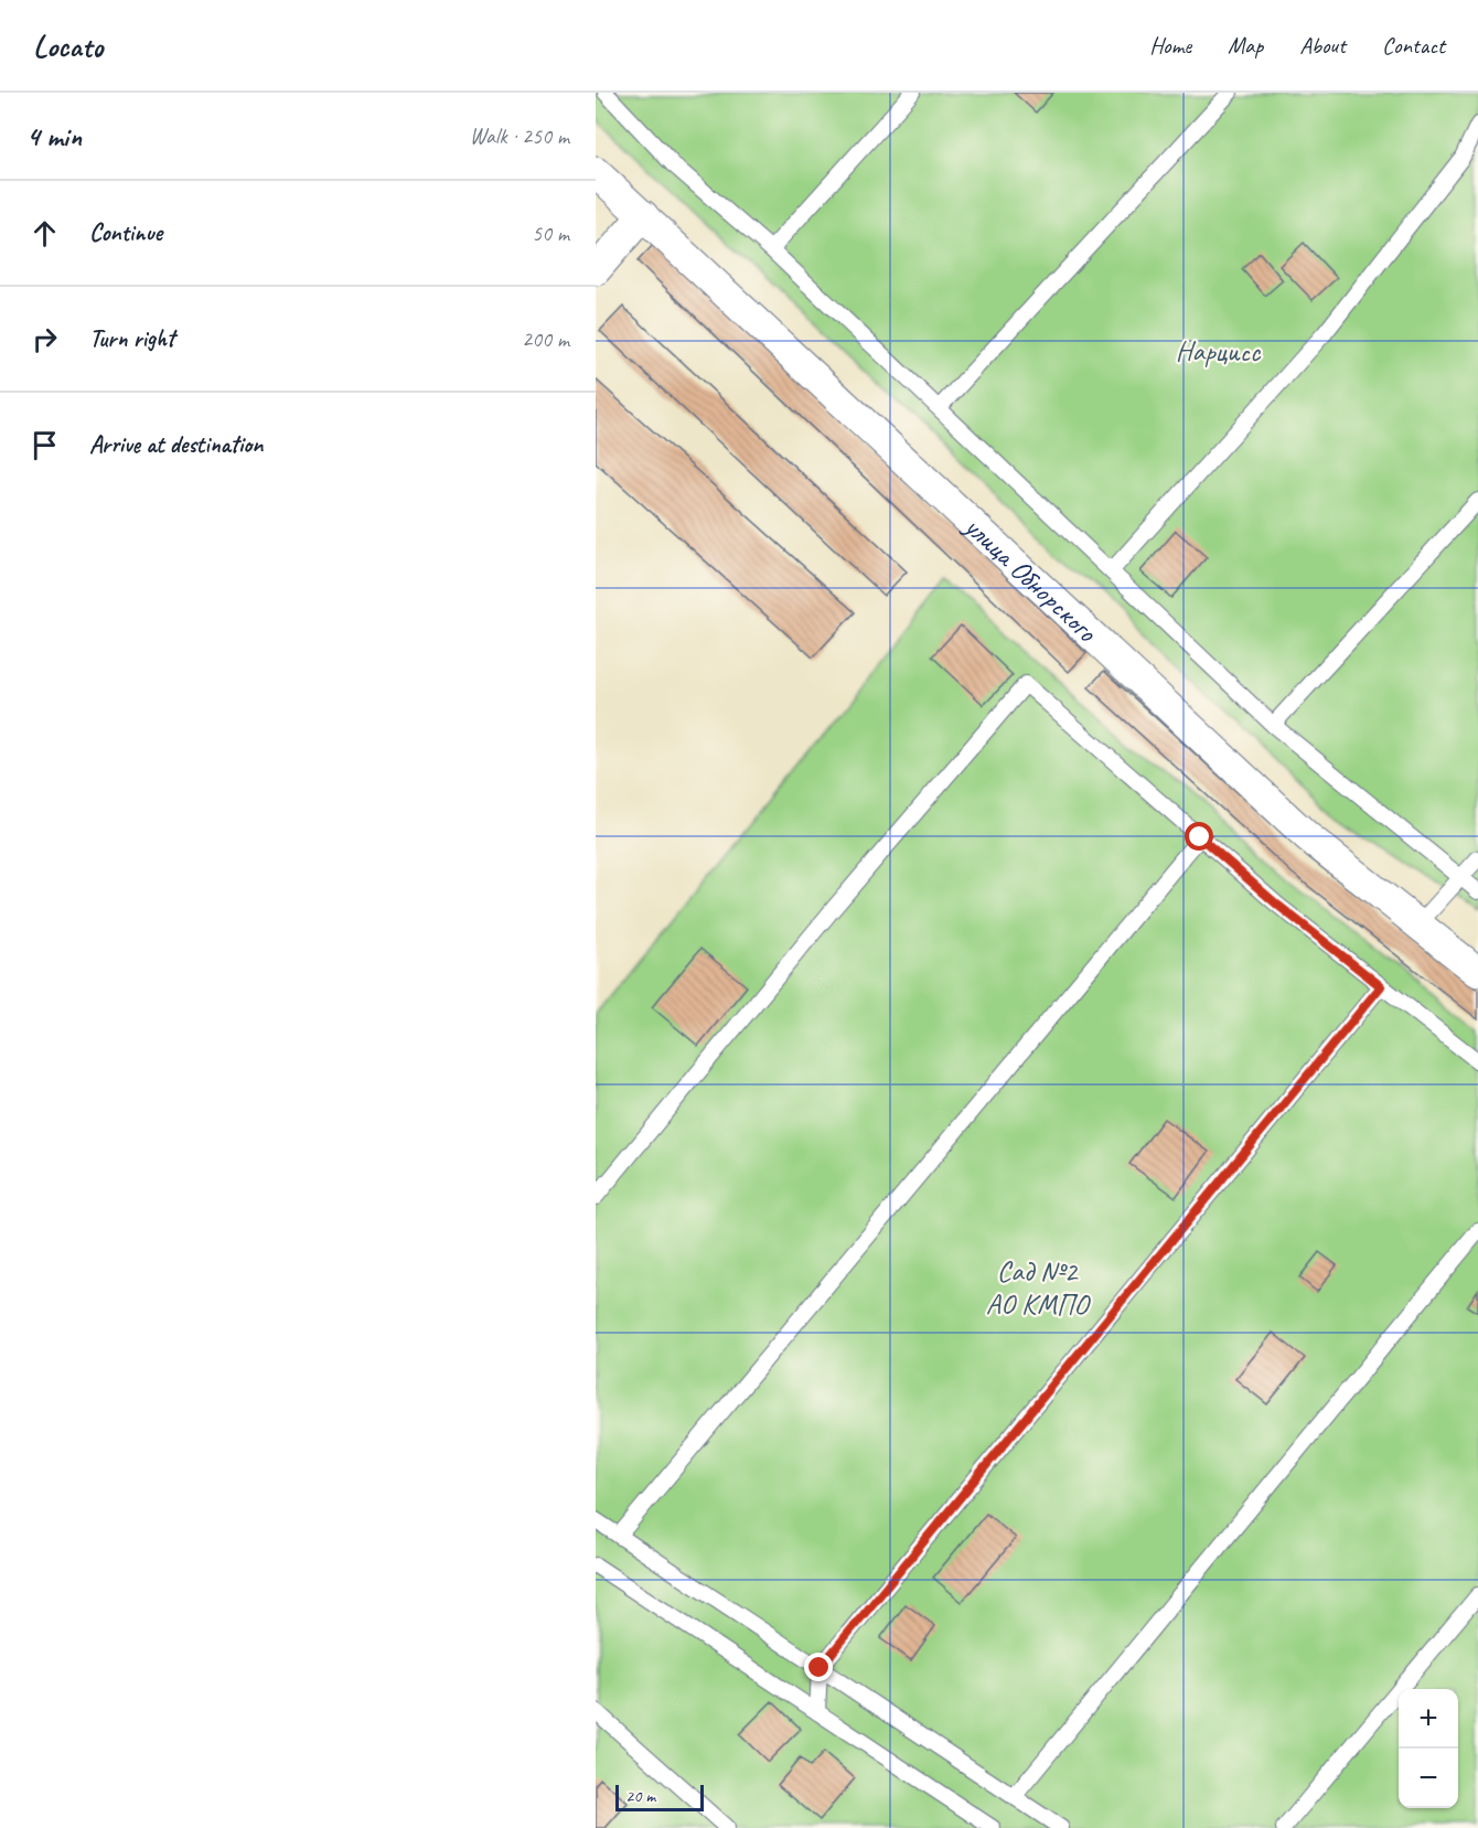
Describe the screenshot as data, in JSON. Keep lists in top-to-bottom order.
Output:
{
  "streets": {
    "street": ["улица Обнорского"]
  },
  "parks": ["Нарцисс", "Сад №2 АО КМПО"],
  "scale_bar": "20 m",
  "page": {
    "header": "Locato",
    "nav": [
      "Home",
      "Map",
      "About",
      "Contact"
    ],
    "heading": ["4 min", "Walk · 250 m"],
    "list": [
      ["Continue", "50 m"],
      ["Turn right", "200 m"],
      "Arrive at destination"
    ],
    "map_buttons": ["+", "−"],
    "scale": "20 m"
  }
}
